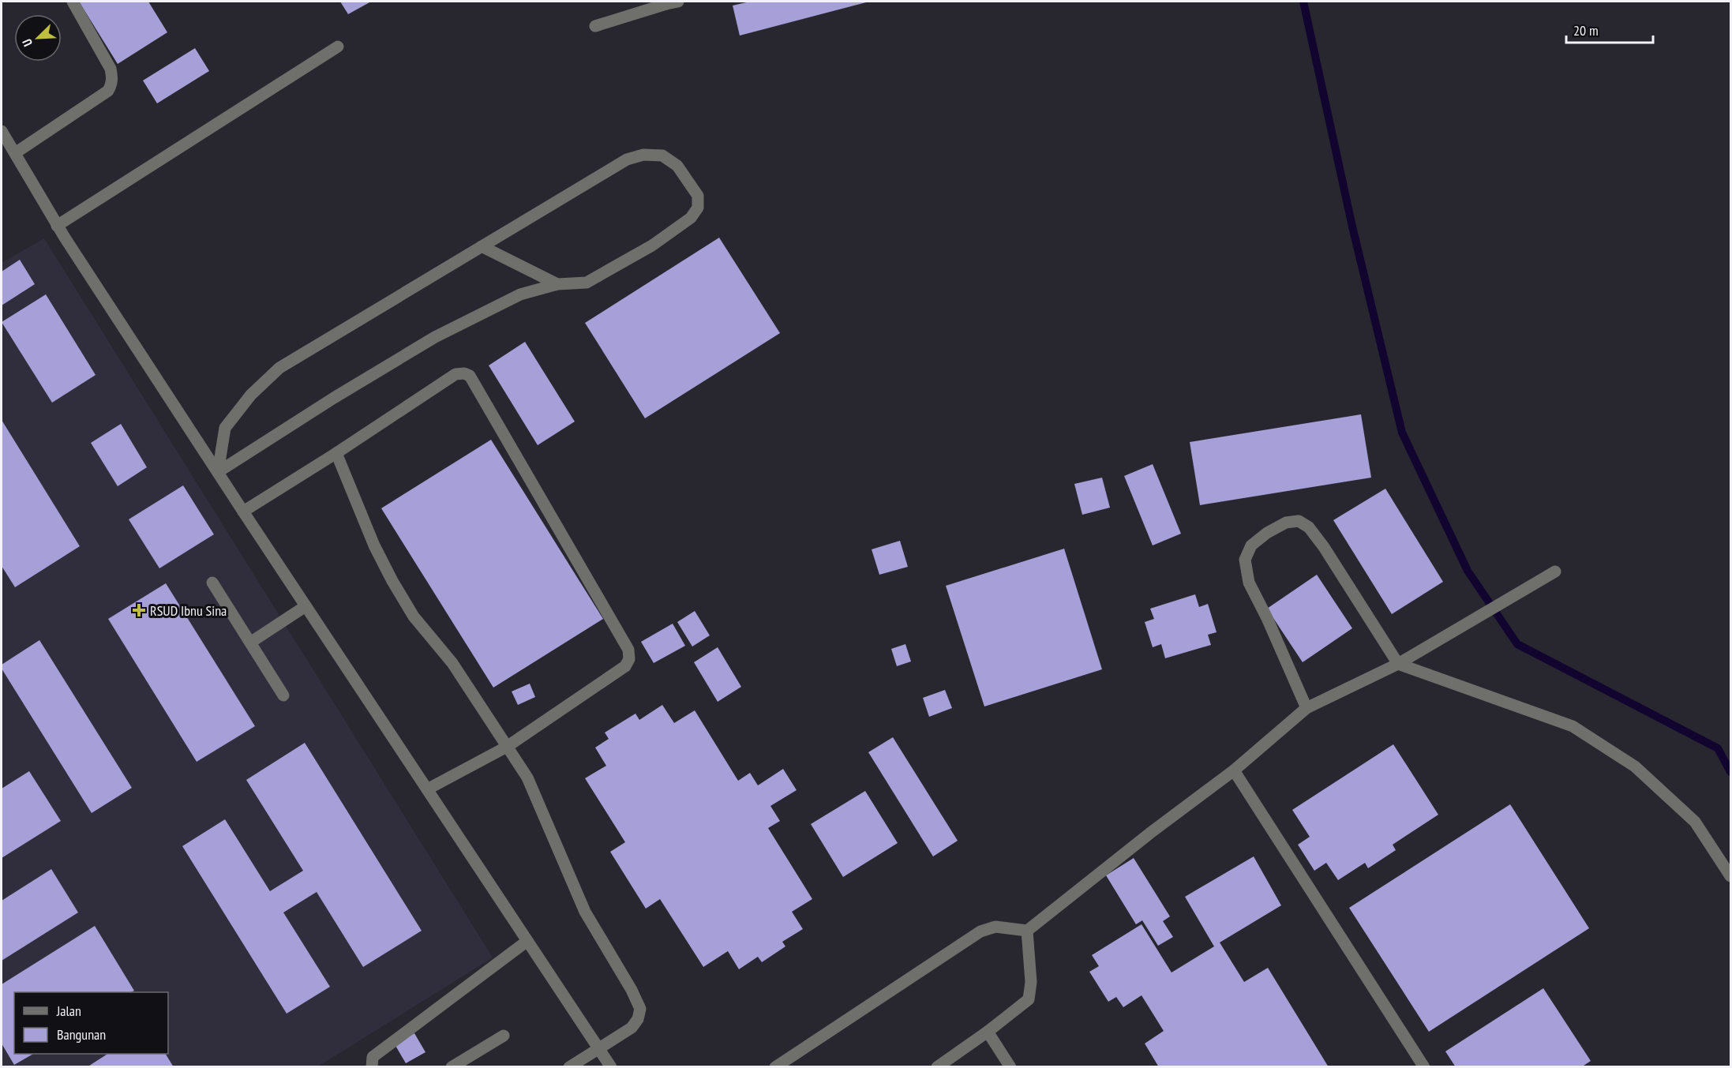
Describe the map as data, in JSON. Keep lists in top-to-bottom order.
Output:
{
  "places": {
    "health": ["RSUD Ibnu Sina"]
  },
  "legend": ["Jalan", "Bangunan"],
  "scale_bar": "20 m",
  "north": "bottom left"
}
